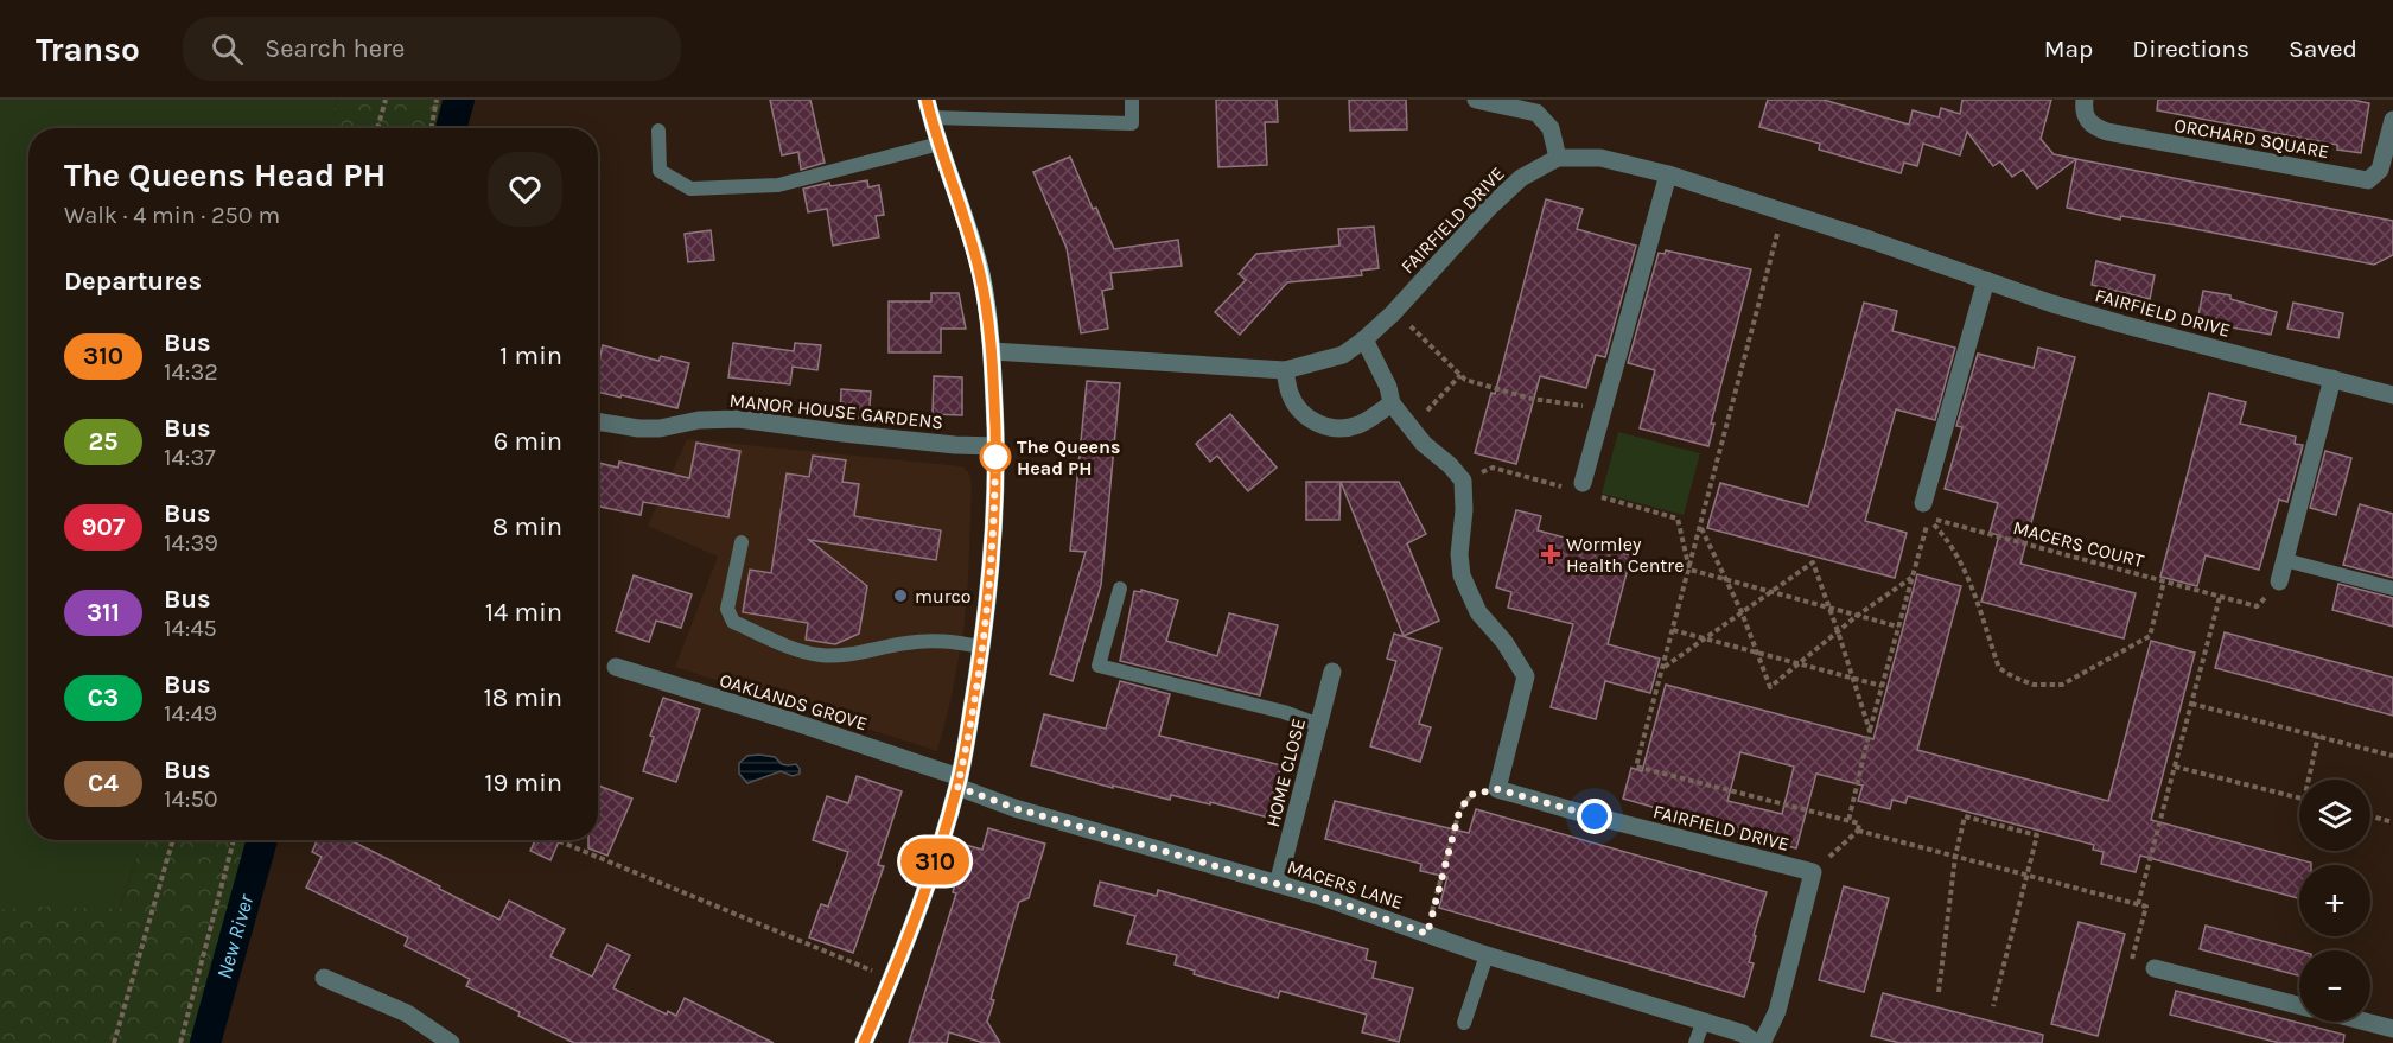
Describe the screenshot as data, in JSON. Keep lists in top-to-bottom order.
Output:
{
  "streets": {
    "street": [
      "ORCHARD SQUARE",
      "FAIRFIELD DRIVE",
      "MANOR HOUSE GARDENS",
      "OAKLANDS GROVE",
      "HOME CLOSE",
      "MACERS LANE"
    ],
    "path": ["MACERS COURT"]
  },
  "crossings": [
    ["OAKLANDS GROVE", "MACERS LANE"],
    ["HOME CLOSE", "MACERS LANE"]
  ],
  "water": ["New River"],
  "places": {
    "other": ["The Queens Head PH", "murco"],
    "health": ["Wormley Health Centre"]
  },
  "lines": ["bus line 310"],
  "page": {
    "header": "Transo",
    "search": "Search here",
    "nav": ["Map", "Directions", "Saved"],
    "on_map": "310",
    "heading": [
      ["The Queens Head PH", "Walk · 4 min · 250 m"],
      "Departures"
    ],
    "list": [
      {
        "mark": "310",
        "name": "Bus",
        "note": "14:32",
        "value": "1 min"
      },
      {
        "mark": "25",
        "name": "Bus",
        "note": "14:37",
        "value": "6 min"
      },
      {
        "mark": "907",
        "name": "Bus",
        "note": "14:39",
        "value": "8 min"
      },
      {
        "mark": "311",
        "name": "Bus",
        "note": "14:45",
        "value": "14 min"
      },
      {
        "mark": "C3",
        "name": "Bus",
        "note": "14:49",
        "value": "18 min"
      },
      {
        "mark": "C4",
        "name": "Bus",
        "note": "14:50",
        "value": "19 min"
      }
    ],
    "map_buttons": ["+", "−"]
  }
}
